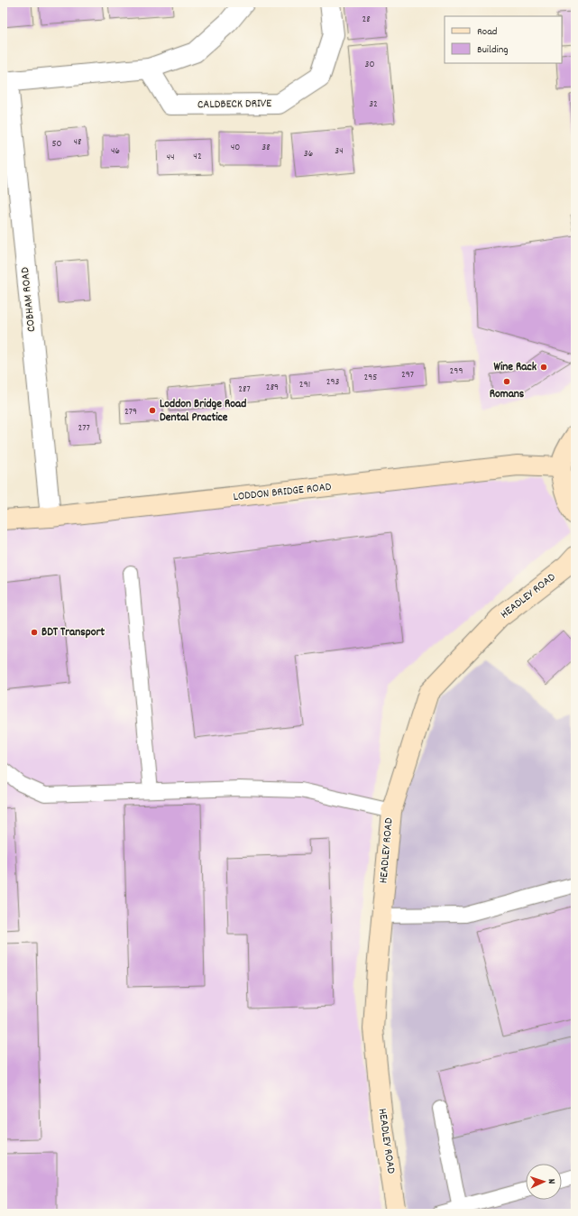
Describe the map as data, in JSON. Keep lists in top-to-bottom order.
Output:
{
  "streets": {
    "street": [
      "CALDBECK DRIVE",
      "COBHAM ROAD",
      "LODDON BRIDGE ROAD",
      "HEADLEY ROAD"
    ]
  },
  "crossings": [
    ["COBHAM ROAD", "LODDON BRIDGE ROAD"]
  ],
  "places": [
    "Wine Rack",
    "Romans",
    "Loddon Bridge Road Dental Practice",
    "BDT Transport"
  ],
  "house_numbers": [
    "28",
    "30",
    "32",
    "48",
    "50",
    "40",
    "38",
    "46",
    "34",
    "36",
    "42",
    "44",
    "299",
    "297",
    "295",
    "293",
    "291",
    "289",
    "287",
    "279",
    "277"
  ],
  "legend": ["Road", "Building"],
  "north": "right"
}
